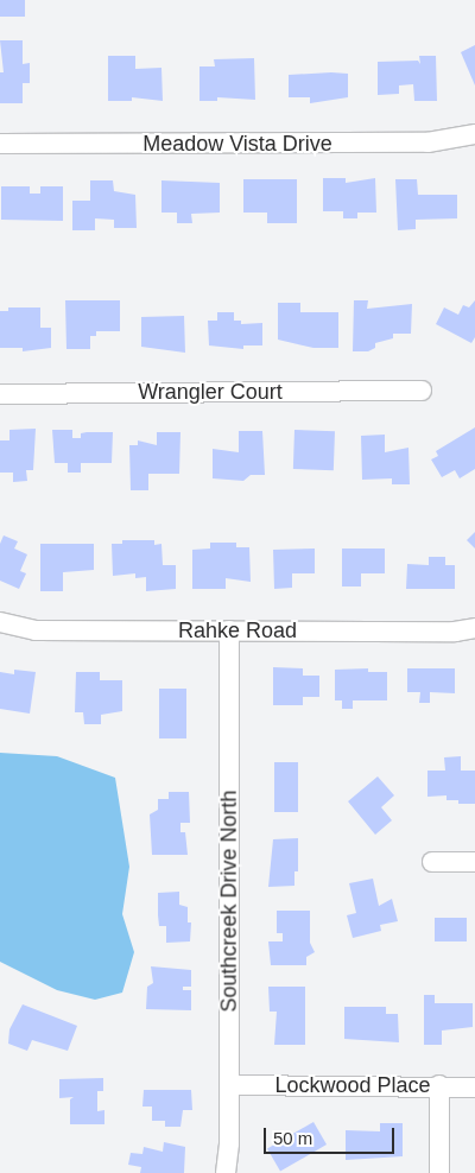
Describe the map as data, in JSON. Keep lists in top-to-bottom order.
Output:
{
  "streets": {
    "street": [
      "Meadow Vista Drive",
      "Wrangler Court",
      "Rahke Road",
      "Southcreek Drive North",
      "Lockwood Place"
    ]
  },
  "crossings": [
    ["Rahke Road", "Southcreek Drive North"],
    ["Southcreek Drive North", "Lockwood Place"]
  ],
  "scale_bar": "50 m"
}
